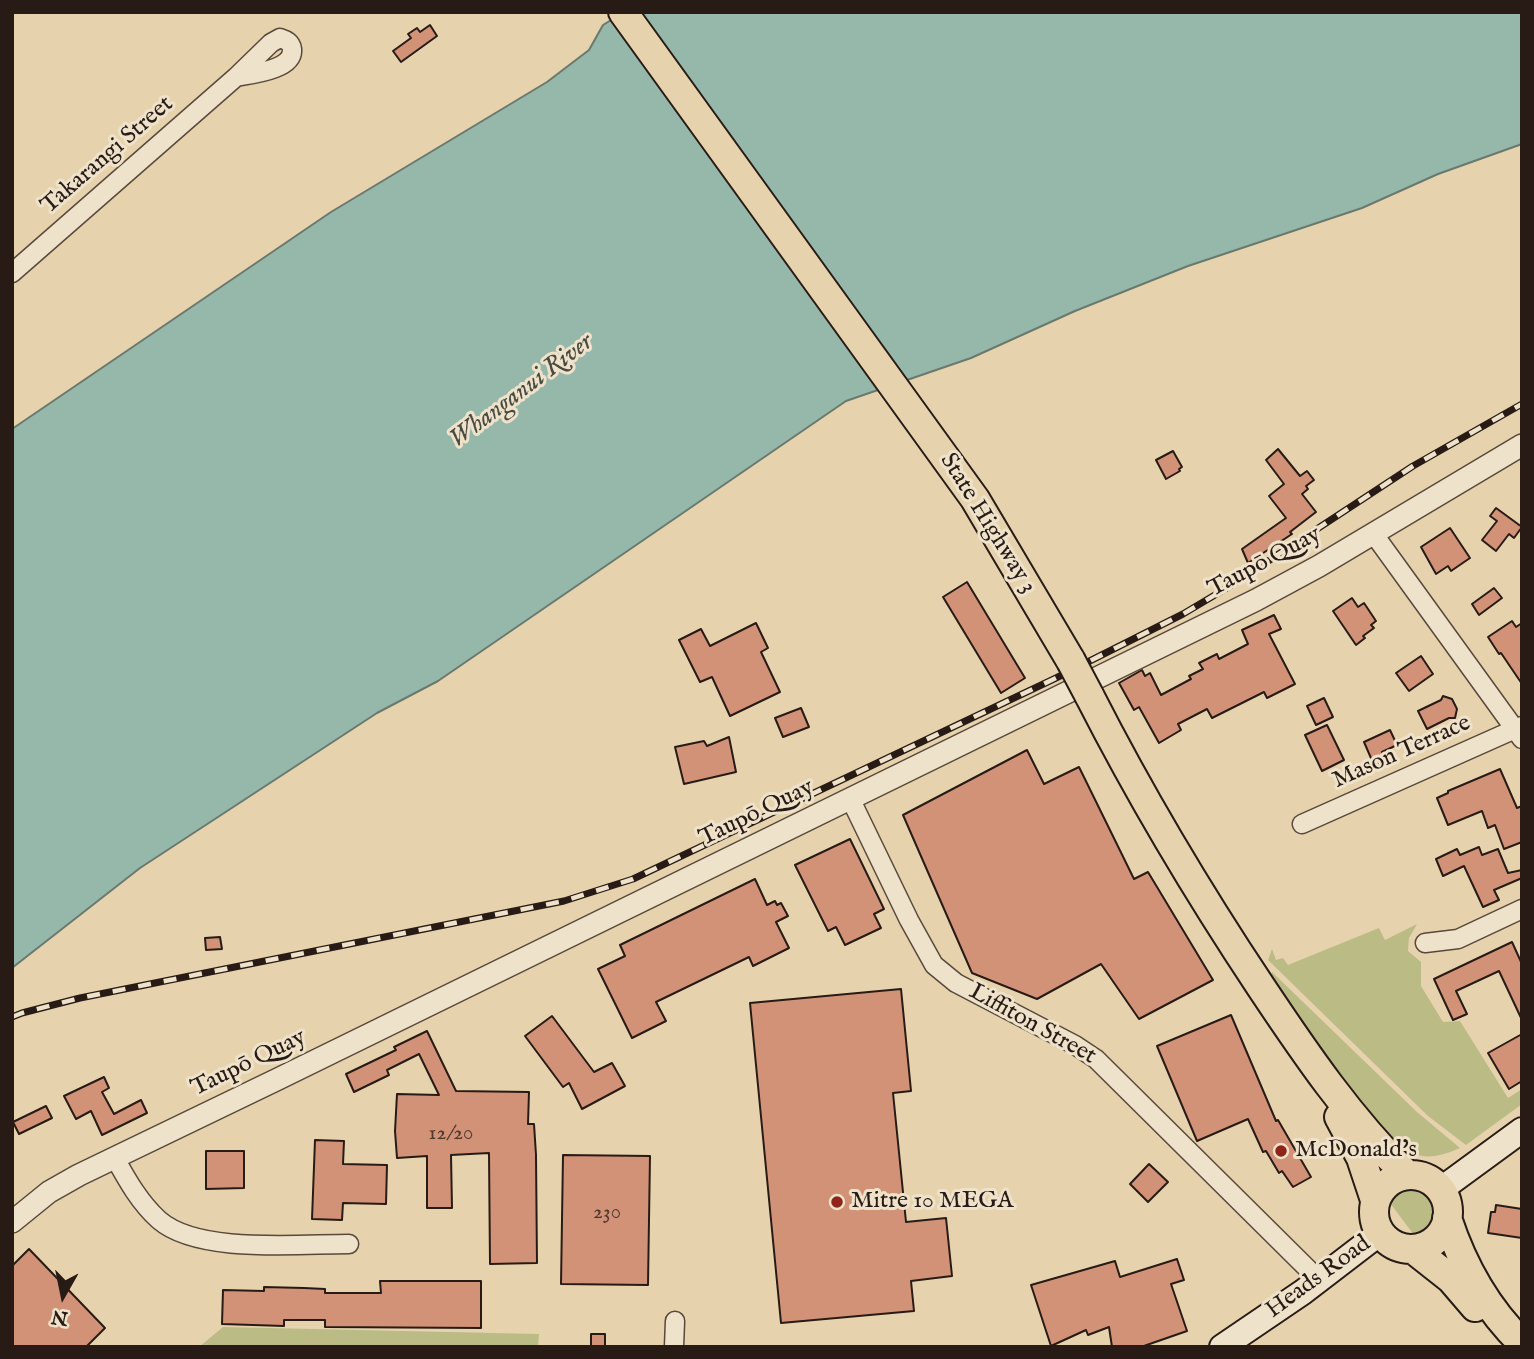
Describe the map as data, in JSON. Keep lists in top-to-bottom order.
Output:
{
  "streets": {
    "highway": ["State Highway 3"],
    "main road": ["Heads Road"],
    "street": [
      "Takarangi Street",
      "Taupō Quay",
      "Mason Terrace",
      "Liffiton Street"
    ]
  },
  "crossings": [
    ["State Highway 3", "Heads Road"],
    ["Taupō Quay", "Liffiton Street"],
    ["Liffiton Street", "Heads Road"]
  ],
  "water": ["Whanganui River"],
  "places": ["McDonald's", "Mitre 10 MEGA"],
  "house_numbers": ["12/20", "230"],
  "north": "bottom"
}
